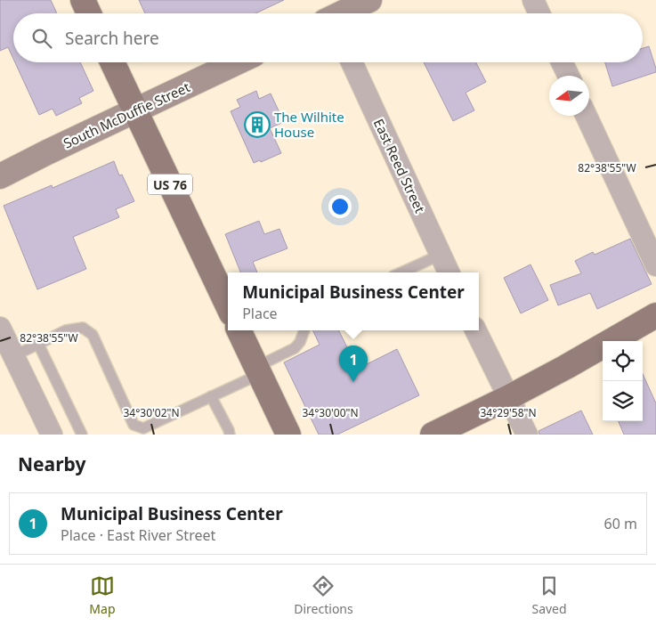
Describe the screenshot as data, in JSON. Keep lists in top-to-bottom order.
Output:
{
  "streets": {
    "main road": ["US 76"],
    "street": ["South McDuffie Street", "East Reed Street"]
  },
  "crossings": [
    ["South McDuffie Street", "US 76"]
  ],
  "places": {
    "building": ["The Wilhite House"]
  },
  "north": "left",
  "page": {
    "search": "Search here",
    "popup": ["Municipal Business Center", "Place"],
    "pins": "1",
    "heading": "Nearby",
    "list": [
      {
        "mark": "1",
        "name": "Municipal Business Center",
        "note": "Place · East River Street",
        "value": "60 m"
      }
    ],
    "nav": ["Map", "Directions", "Saved"]
  },
  "coordinates": [
    "82°38'55\"W",
    "34°30'02\"N",
    "34°30'00\"N",
    "34°29'58\"N"
  ]
}
